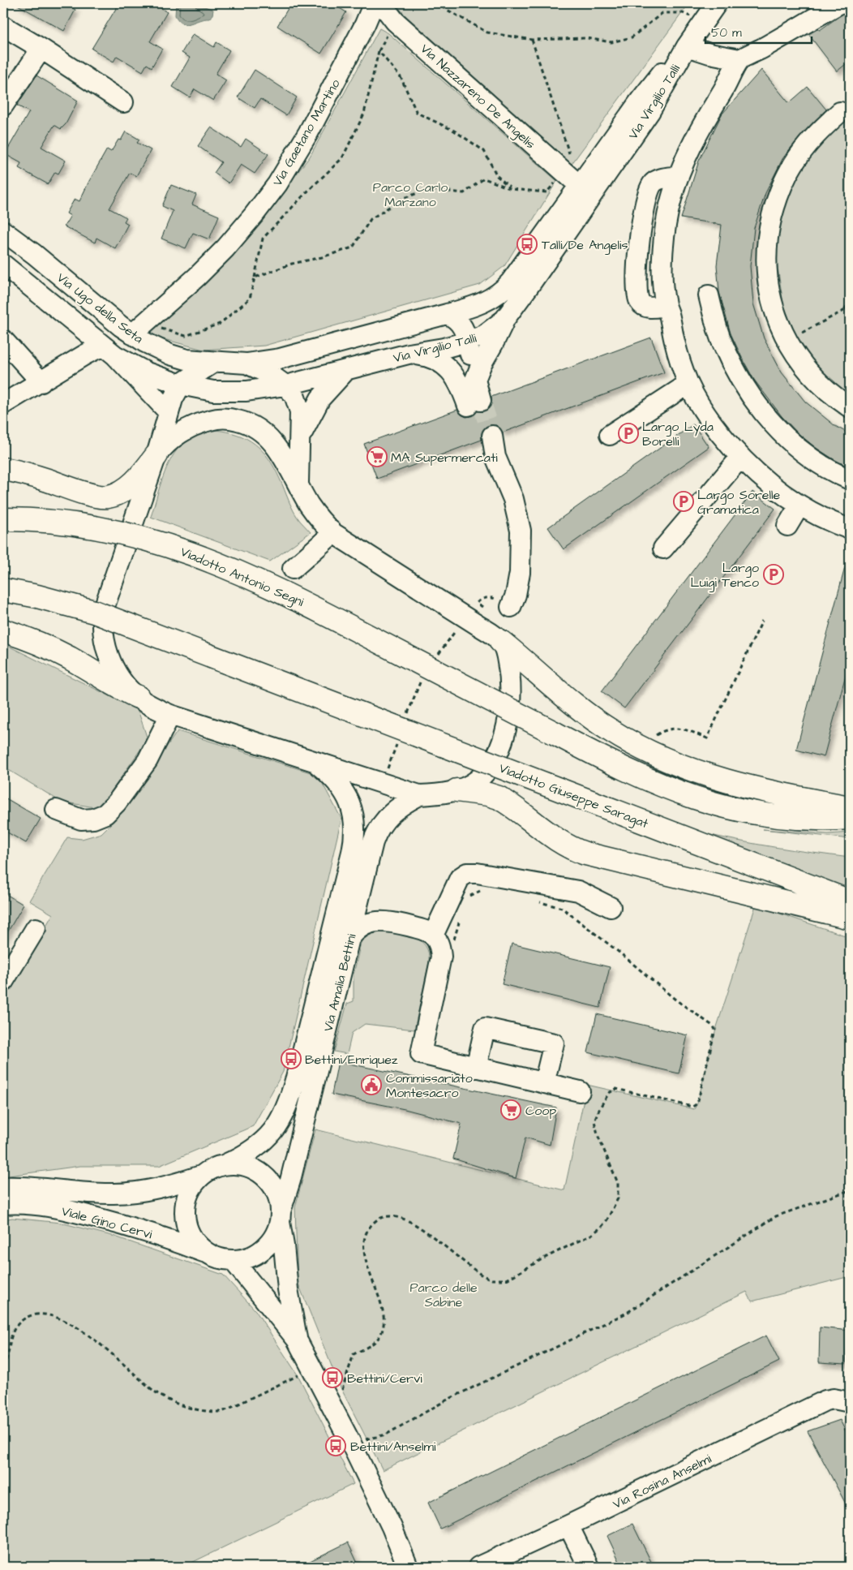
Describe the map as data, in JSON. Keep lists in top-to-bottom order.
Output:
{
  "streets": {
    "main road": ["Viadotto Antonio Segni", "Viadotto Giuseppe Saragat"],
    "street": [
      "Via Nazzareno De Angelis",
      "Via Virgilio Talli",
      "Via Gaetano Martino",
      "Via Ugo della Seta",
      "Via Amalia Bettini",
      "Viale Gino Cervi",
      "Via Rosina Anselmi"
    ]
  },
  "crossings": [
    ["Via Nazzareno De Angelis", "Via Virgilio Talli"],
    ["Via Virgilio Talli", "Via Ugo della Seta"],
    ["Via Gaetano Martino", "Via Ugo della Seta"],
    ["Via Amalia Bettini", "Viale Gino Cervi"]
  ],
  "parks": ["Parco Carlo Marzano", "Parco delle Sabine"],
  "places": {
    "bus stop": [
      "Talli/De Angelis",
      "Bettini/Enriquez",
      "Bettini/Cervi",
      "Bettini/Anselmi"
    ],
    "parking": ["Largo Lyda Borelli", "Largo Sorelle Gramatica", "Largo Luigi Tenco"],
    "supermarket": ["MA Supermercati", "Coop"],
    "public building": ["Commissariato Montesacro"]
  },
  "scale_bar": "50 m"
}
